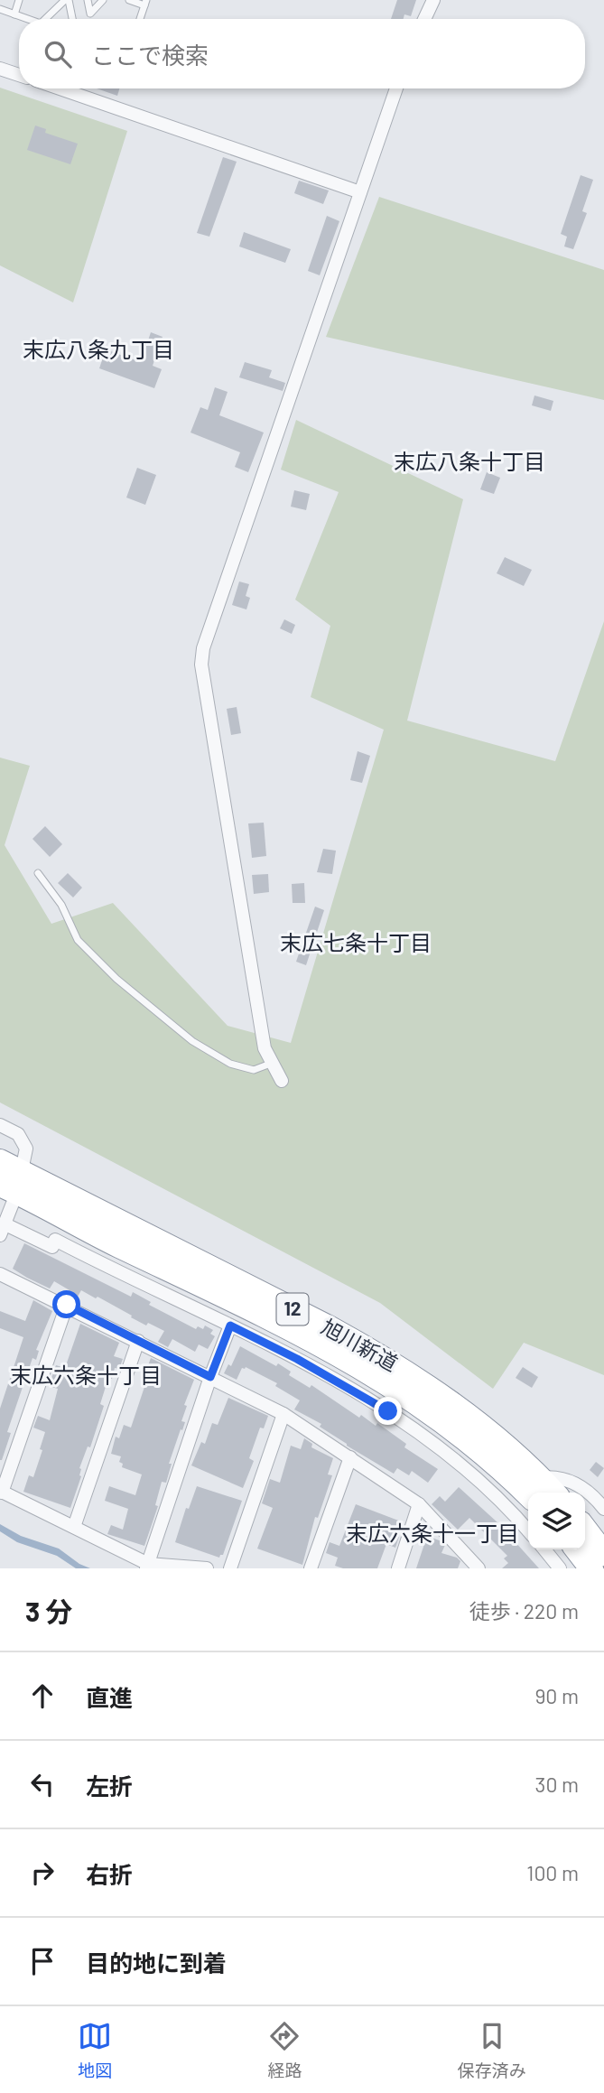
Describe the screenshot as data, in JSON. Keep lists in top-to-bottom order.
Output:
{
  "streets": {
    "highway": ["12", "旭川新道"]
  },
  "districts": [
    "末広八条九丁目",
    "末広八条十丁目",
    "末広七条十丁目",
    "末広六条十丁目",
    "末広六条十一丁目"
  ],
  "page": {
    "search": "ここで検索",
    "heading": ["3 分", "徒歩 · 220 m"],
    "list": [
      ["直進", "90 m"],
      ["左折", "30 m"],
      ["右折", "100 m"],
      "目的地に到着"
    ],
    "nav": ["地図", "経路", "保存済み"]
  }
}
